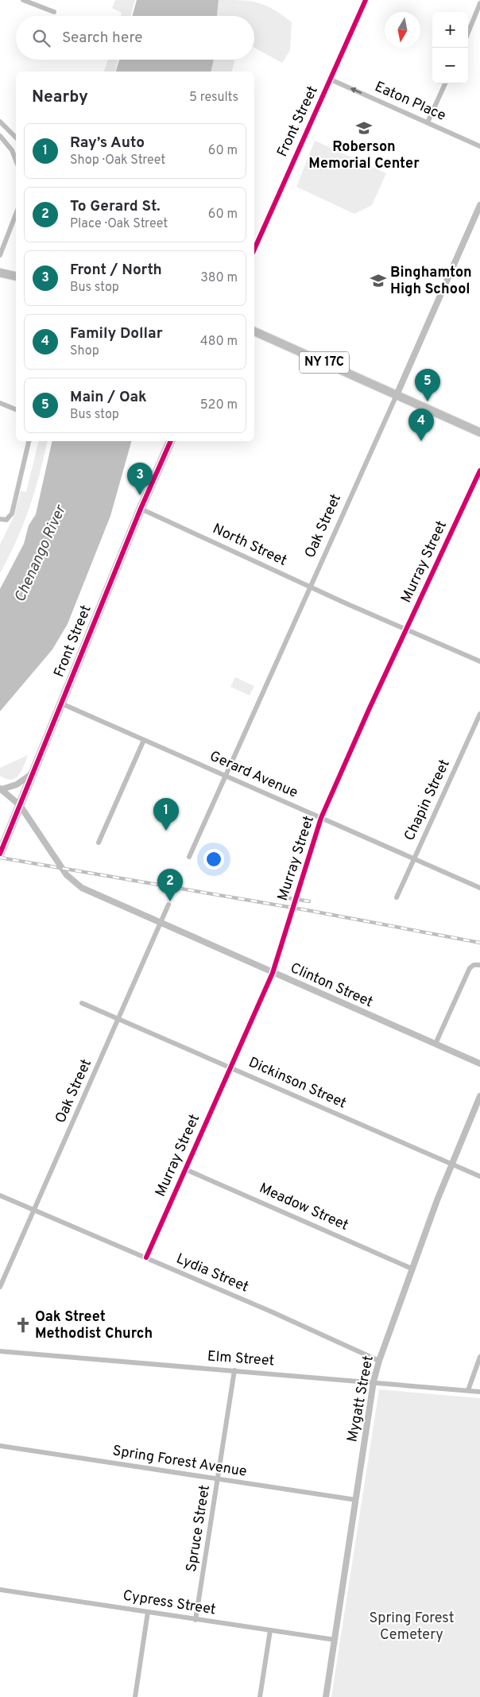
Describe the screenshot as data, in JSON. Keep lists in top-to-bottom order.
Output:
{
  "streets": {
    "main road": ["Front Street", "NY 17C"],
    "street": [
      "Eaton Place",
      "Oak Street",
      "North Street",
      "Murray Street",
      "Gerard Avenue",
      "Chapin Street",
      "Clinton Street",
      "Dickinson Street",
      "Meadow Street",
      "Lydia Street",
      "Elm Street",
      "Mygatt Street",
      "Spring Forest Avenue",
      "Spruce Street",
      "Cypress Street"
    ]
  },
  "crossings": [
    ["Eaton Place", "Front Street"],
    ["Front Street", "North Street"],
    ["Front Street", "Gerard Avenue"],
    ["Front Street", "Clinton Street"],
    ["NY 17C", "Oak Street"],
    ["Oak Street", "North Street"],
    ["Oak Street", "Gerard Avenue"],
    ["Oak Street", "Clinton Street"],
    ["Oak Street", "Dickinson Street"],
    ["Oak Street", "Lydia Street"],
    ["North Street", "Murray Street"],
    ["Murray Street", "Gerard Avenue"],
    ["Murray Street", "Clinton Street"],
    ["Murray Street", "Dickinson Street"],
    ["Murray Street", "Meadow Street"],
    ["Murray Street", "Lydia Street"],
    ["Gerard Avenue", "Chapin Street"],
    ["Dickinson Street", "Mygatt Street"],
    ["Meadow Street", "Mygatt Street"],
    ["Lydia Street", "Mygatt Street"],
    ["Elm Street", "Mygatt Street"],
    ["Elm Street", "Spruce Street"],
    ["Mygatt Street", "Spring Forest Avenue"],
    ["Mygatt Street", "Cypress Street"],
    ["Spring Forest Avenue", "Spruce Street"],
    ["Spruce Street", "Cypress Street"]
  ],
  "one_way": ["Eaton Place"],
  "water": ["Chenango River"],
  "parks": ["Spring Forest Cemetery"],
  "places": {
    "school or university": ["Roberson Memorial Center", "Binghamton High School"],
    "church": ["Oak Street Methodist Church"]
  },
  "north": "bottom",
  "page": {
    "map_buttons": ["+", "−"],
    "search": "Search here",
    "heading": ["Nearby", "5 results"],
    "list": [
      {
        "mark": "1",
        "name": "Ray’s Auto",
        "note": "Shop · Oak Street",
        "value": "60 m"
      },
      {
        "mark": "2",
        "name": "To Gerard St.",
        "note": "Place · Oak Street",
        "value": "60 m"
      },
      {
        "mark": "3",
        "name": "Front / North",
        "note": "Bus stop",
        "value": "380 m"
      },
      {
        "mark": "4",
        "name": "Family Dollar",
        "note": "Shop",
        "value": "480 m"
      },
      {
        "mark": "5",
        "name": "Main / Oak",
        "note": "Bus stop",
        "value": "520 m"
      }
    ],
    "pins": [
      "5",
      "4",
      "3",
      "1",
      "2"
    ]
  }
}
